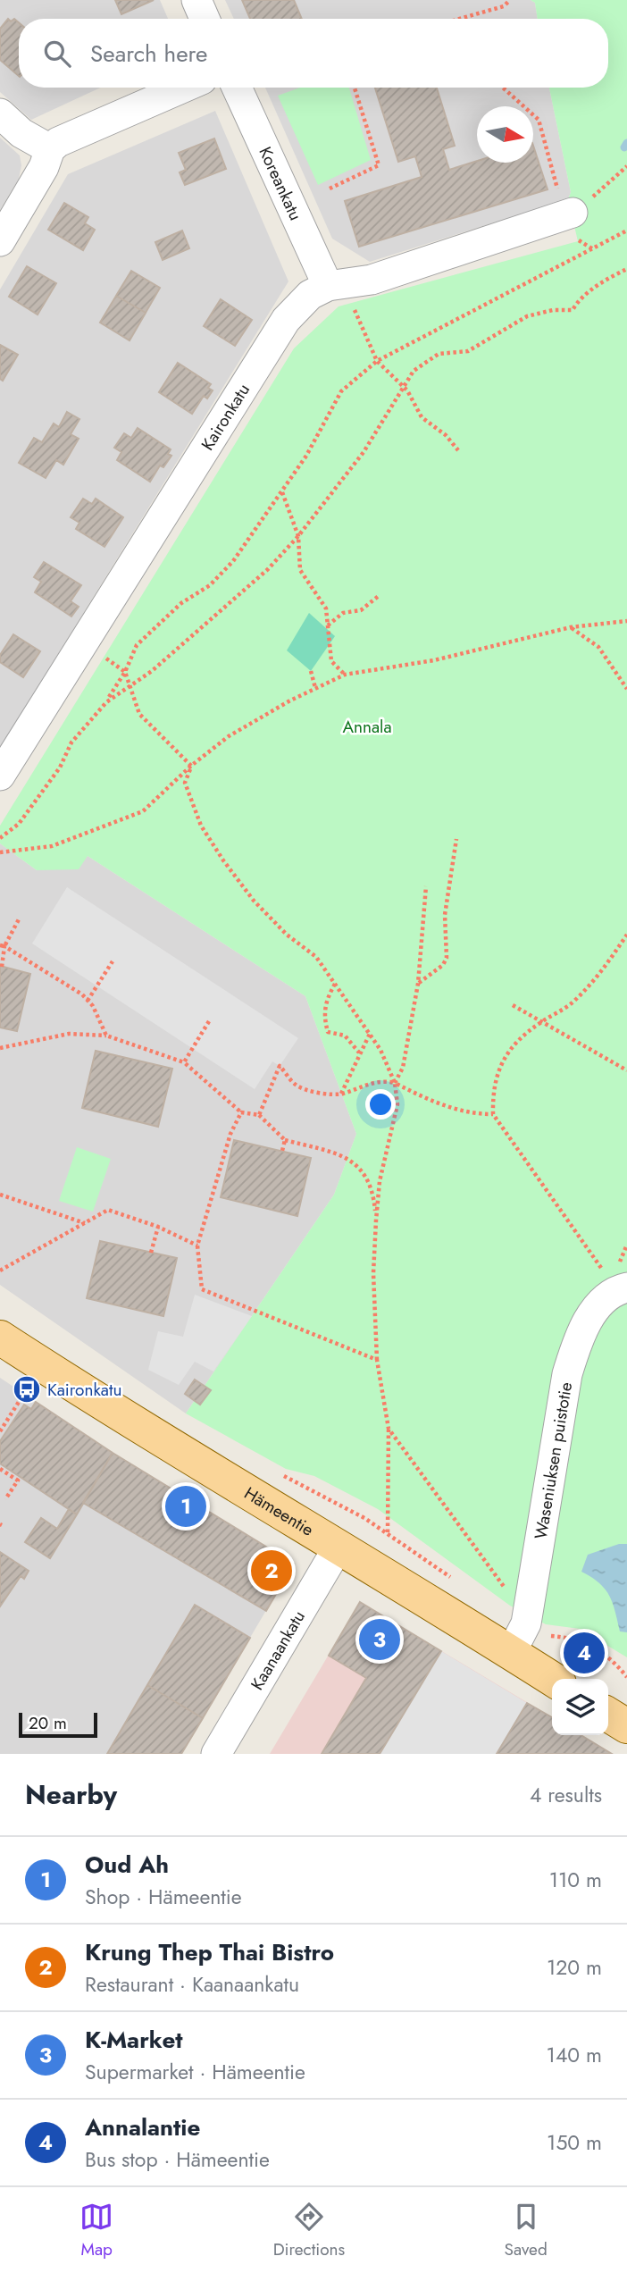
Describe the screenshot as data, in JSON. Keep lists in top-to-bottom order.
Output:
{
  "streets": {
    "main road": ["Hämeentie"],
    "street": [
      "Koreankatu",
      "Kaironkatu",
      "Waseniuksen puistotie",
      "Kaanaankatu"
    ]
  },
  "crossings": [
    ["Koreankatu", "Kaironkatu"],
    ["Waseniuksen puistotie", "Hämeentie"],
    ["Hämeentie", "Kaanaankatu"]
  ],
  "parks": ["Annala"],
  "places": {
    "bus stop": ["Kaironkatu"]
  },
  "scale_bar": "20 m",
  "north": "right",
  "page": {
    "search": "Search here",
    "pins": [
      "1",
      "2",
      "3",
      "4"
    ],
    "scale": "20 m",
    "heading": ["Nearby", "4 results"],
    "list": [
      {
        "mark": "1",
        "name": "Oud Ah",
        "note": "Shop · Hämeentie",
        "value": "110 m"
      },
      {
        "mark": "2",
        "name": "Krung Thep Thai Bistro",
        "note": "Restaurant · Kaanaankatu",
        "value": "120 m"
      },
      {
        "mark": "3",
        "name": "K-Market",
        "note": "Supermarket · Hämeentie",
        "value": "140 m"
      },
      {
        "mark": "4",
        "name": "Annalantie",
        "note": "Bus stop · Hämeentie",
        "value": "150 m"
      }
    ],
    "nav": ["Map", "Directions", "Saved"]
  }
}
